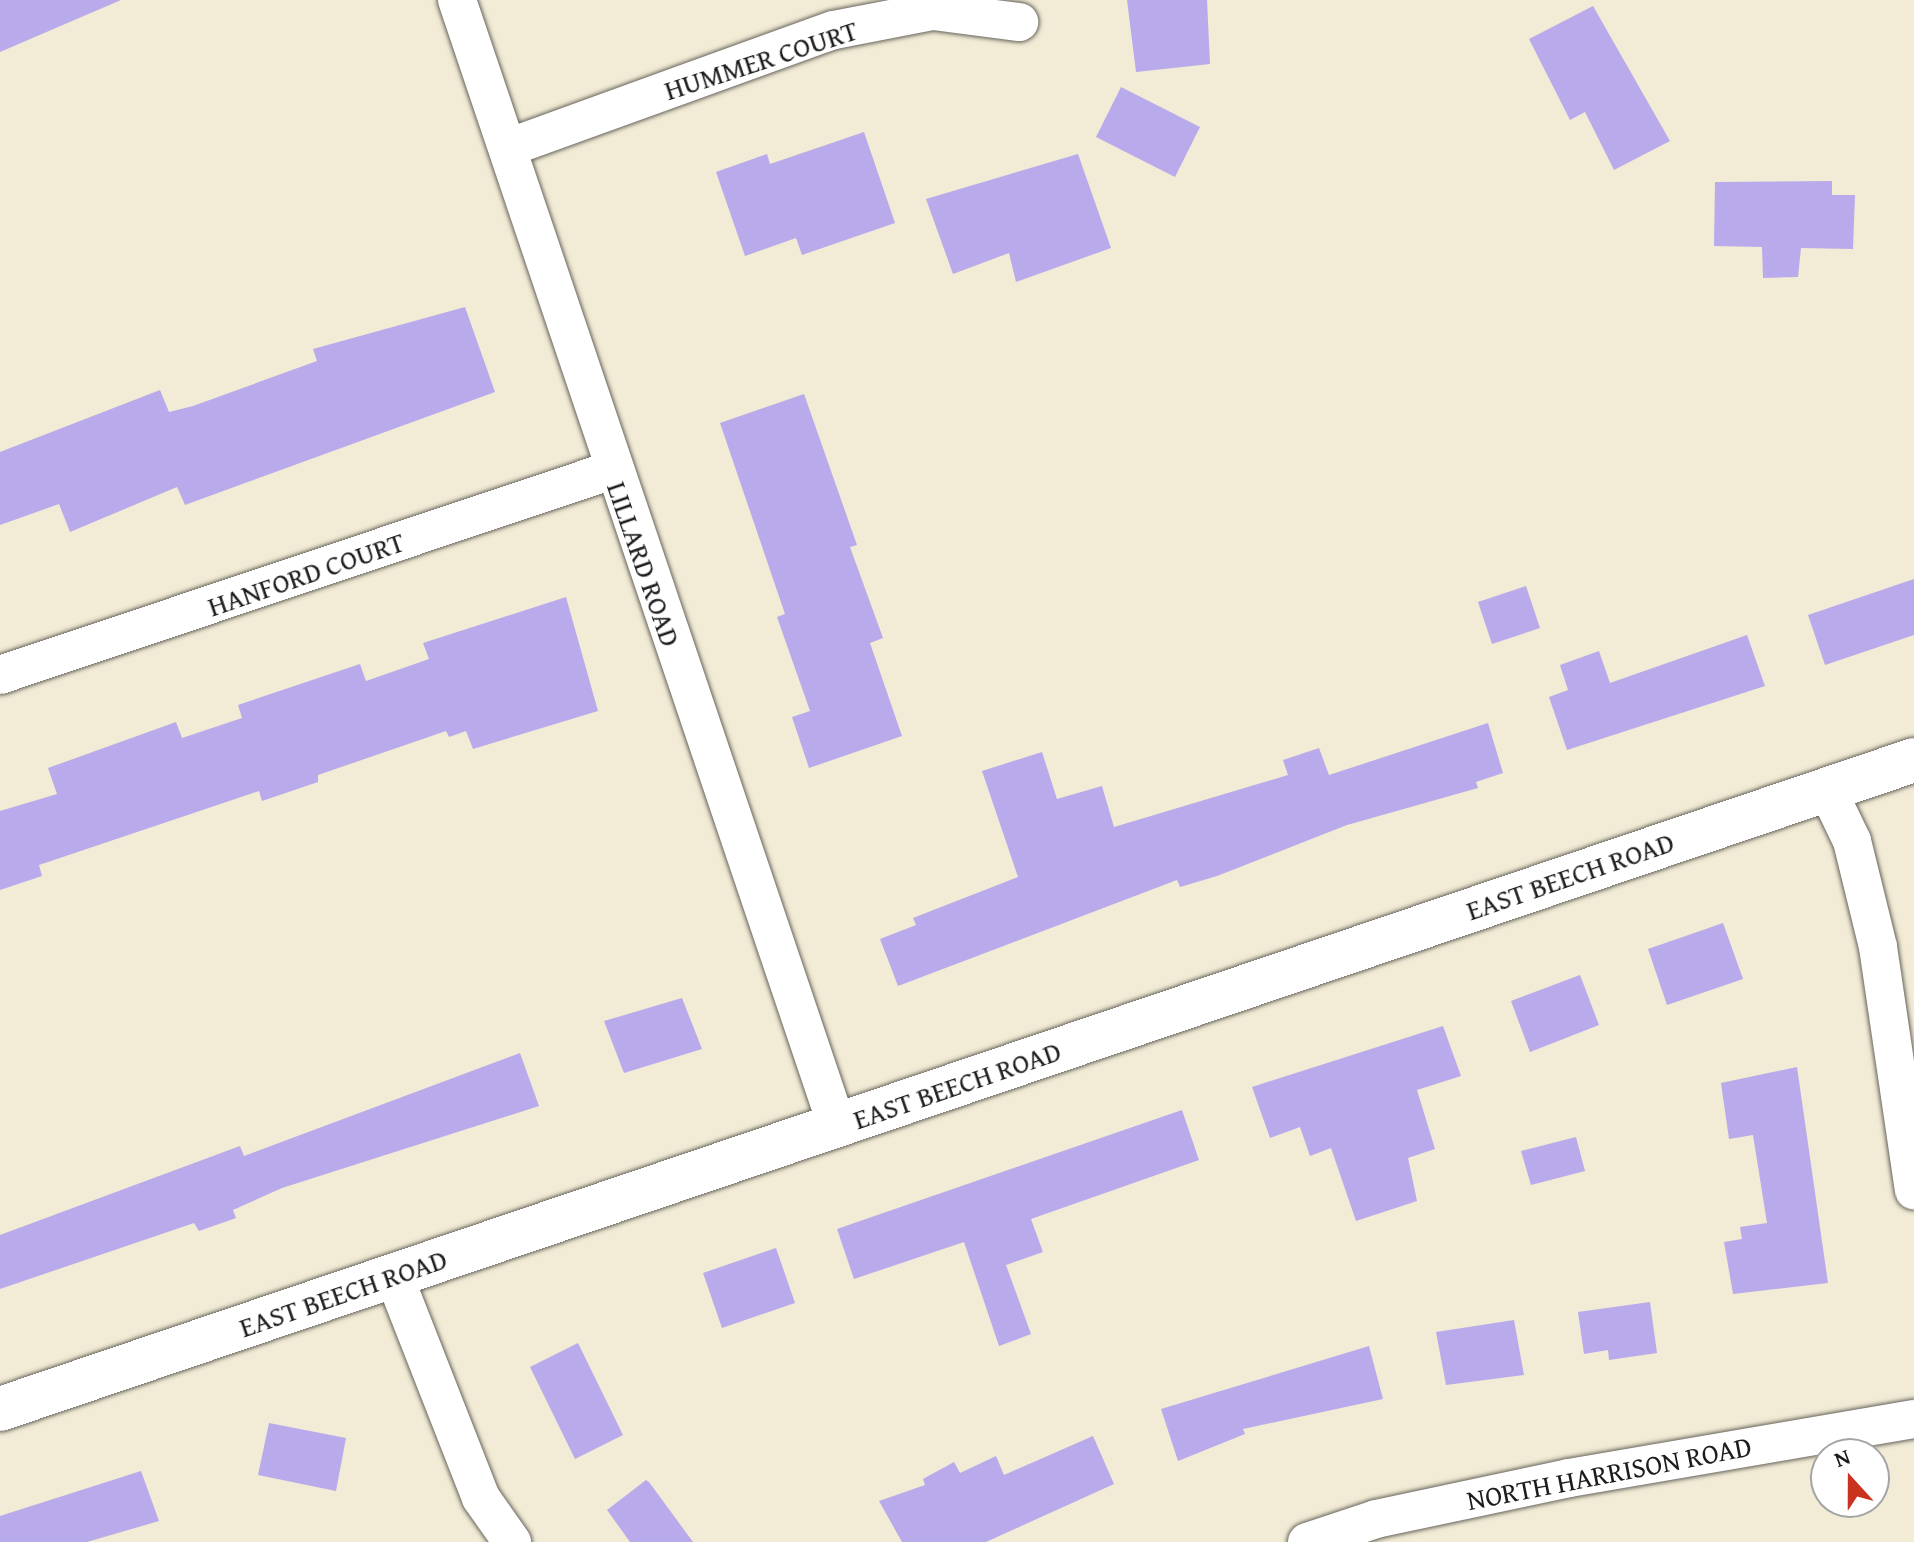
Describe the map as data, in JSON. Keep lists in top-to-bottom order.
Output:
{
  "streets": {
    "street": [
      "HUMMER COURT",
      "LILLARD ROAD",
      "HANFORD COURT",
      "EAST BEECH ROAD",
      "NORTH HARRISON ROAD"
    ]
  },
  "crossings": [
    ["HUMMER COURT", "LILLARD ROAD"],
    ["LILLARD ROAD", "HANFORD COURT"],
    ["LILLARD ROAD", "EAST BEECH ROAD"]
  ],
  "north": "top"
}
